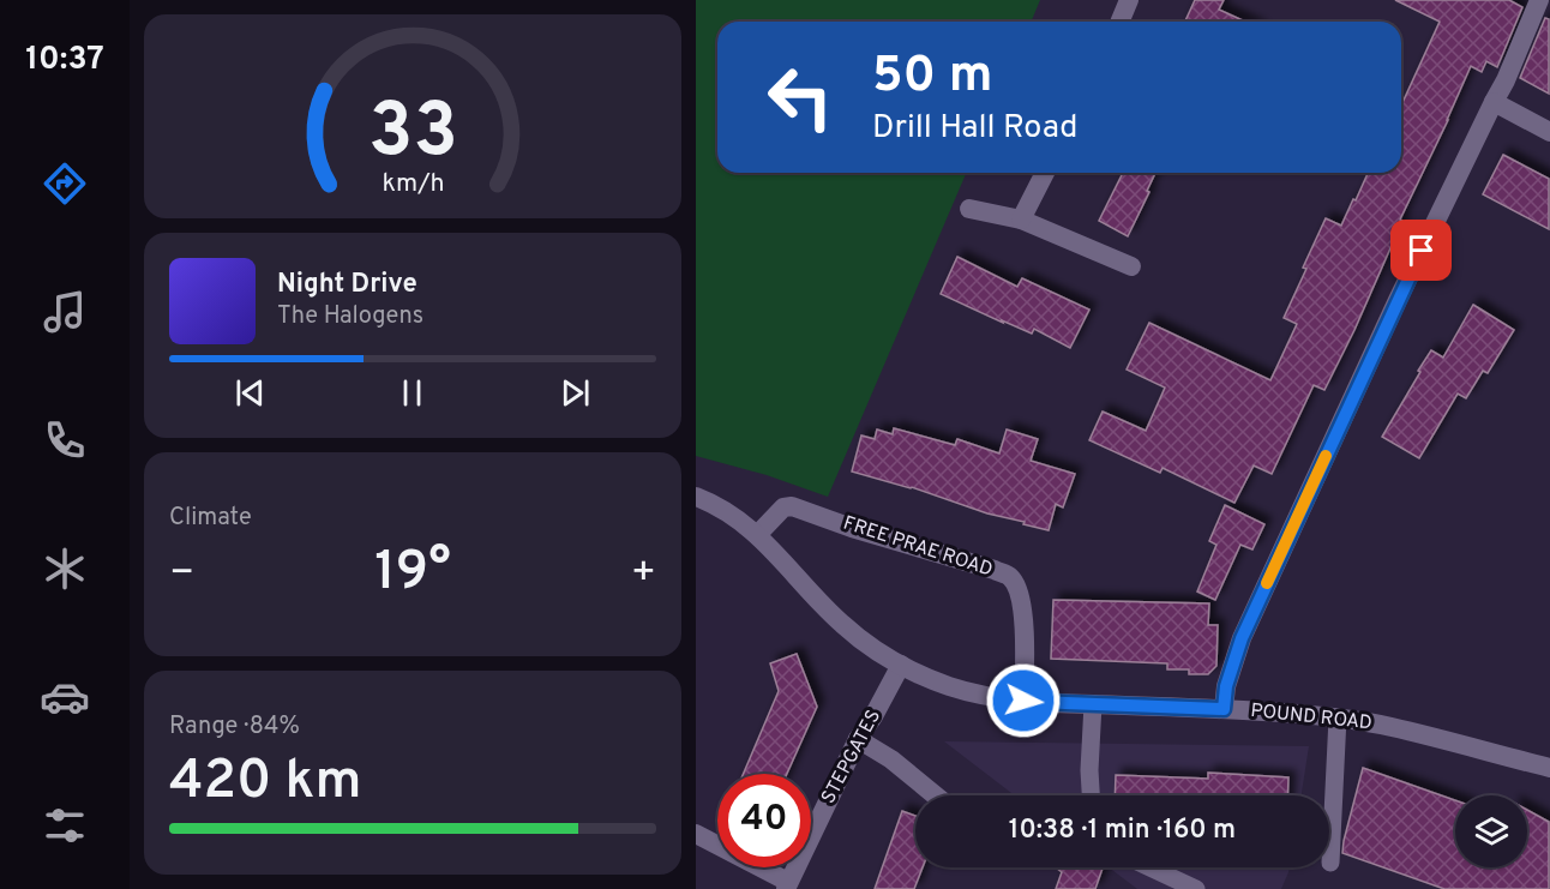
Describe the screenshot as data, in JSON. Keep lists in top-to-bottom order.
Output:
{
  "streets": {
    "street": ["FREE PRAE ROAD", "POUND ROAD", "STEPGATES"]
  },
  "crossings": [
    ["FREE PRAE ROAD", "POUND ROAD"],
    ["POUND ROAD", "STEPGATES"]
  ],
  "page": {
    "tabs": "10:37",
    "turn": ["50 m", "Drill Hall Road"],
    "song": ["Night Drive", "The Halogens"],
    "tile": [
      "Climate",
      ["Range · 84%", "420 km"]
    ],
    "heat": ["−", "19°", "+"],
    "limit": "40",
    "trip": "10:38 · 1 min · 160 m",
    "gauge": ["33", "km/h"]
  }
}
